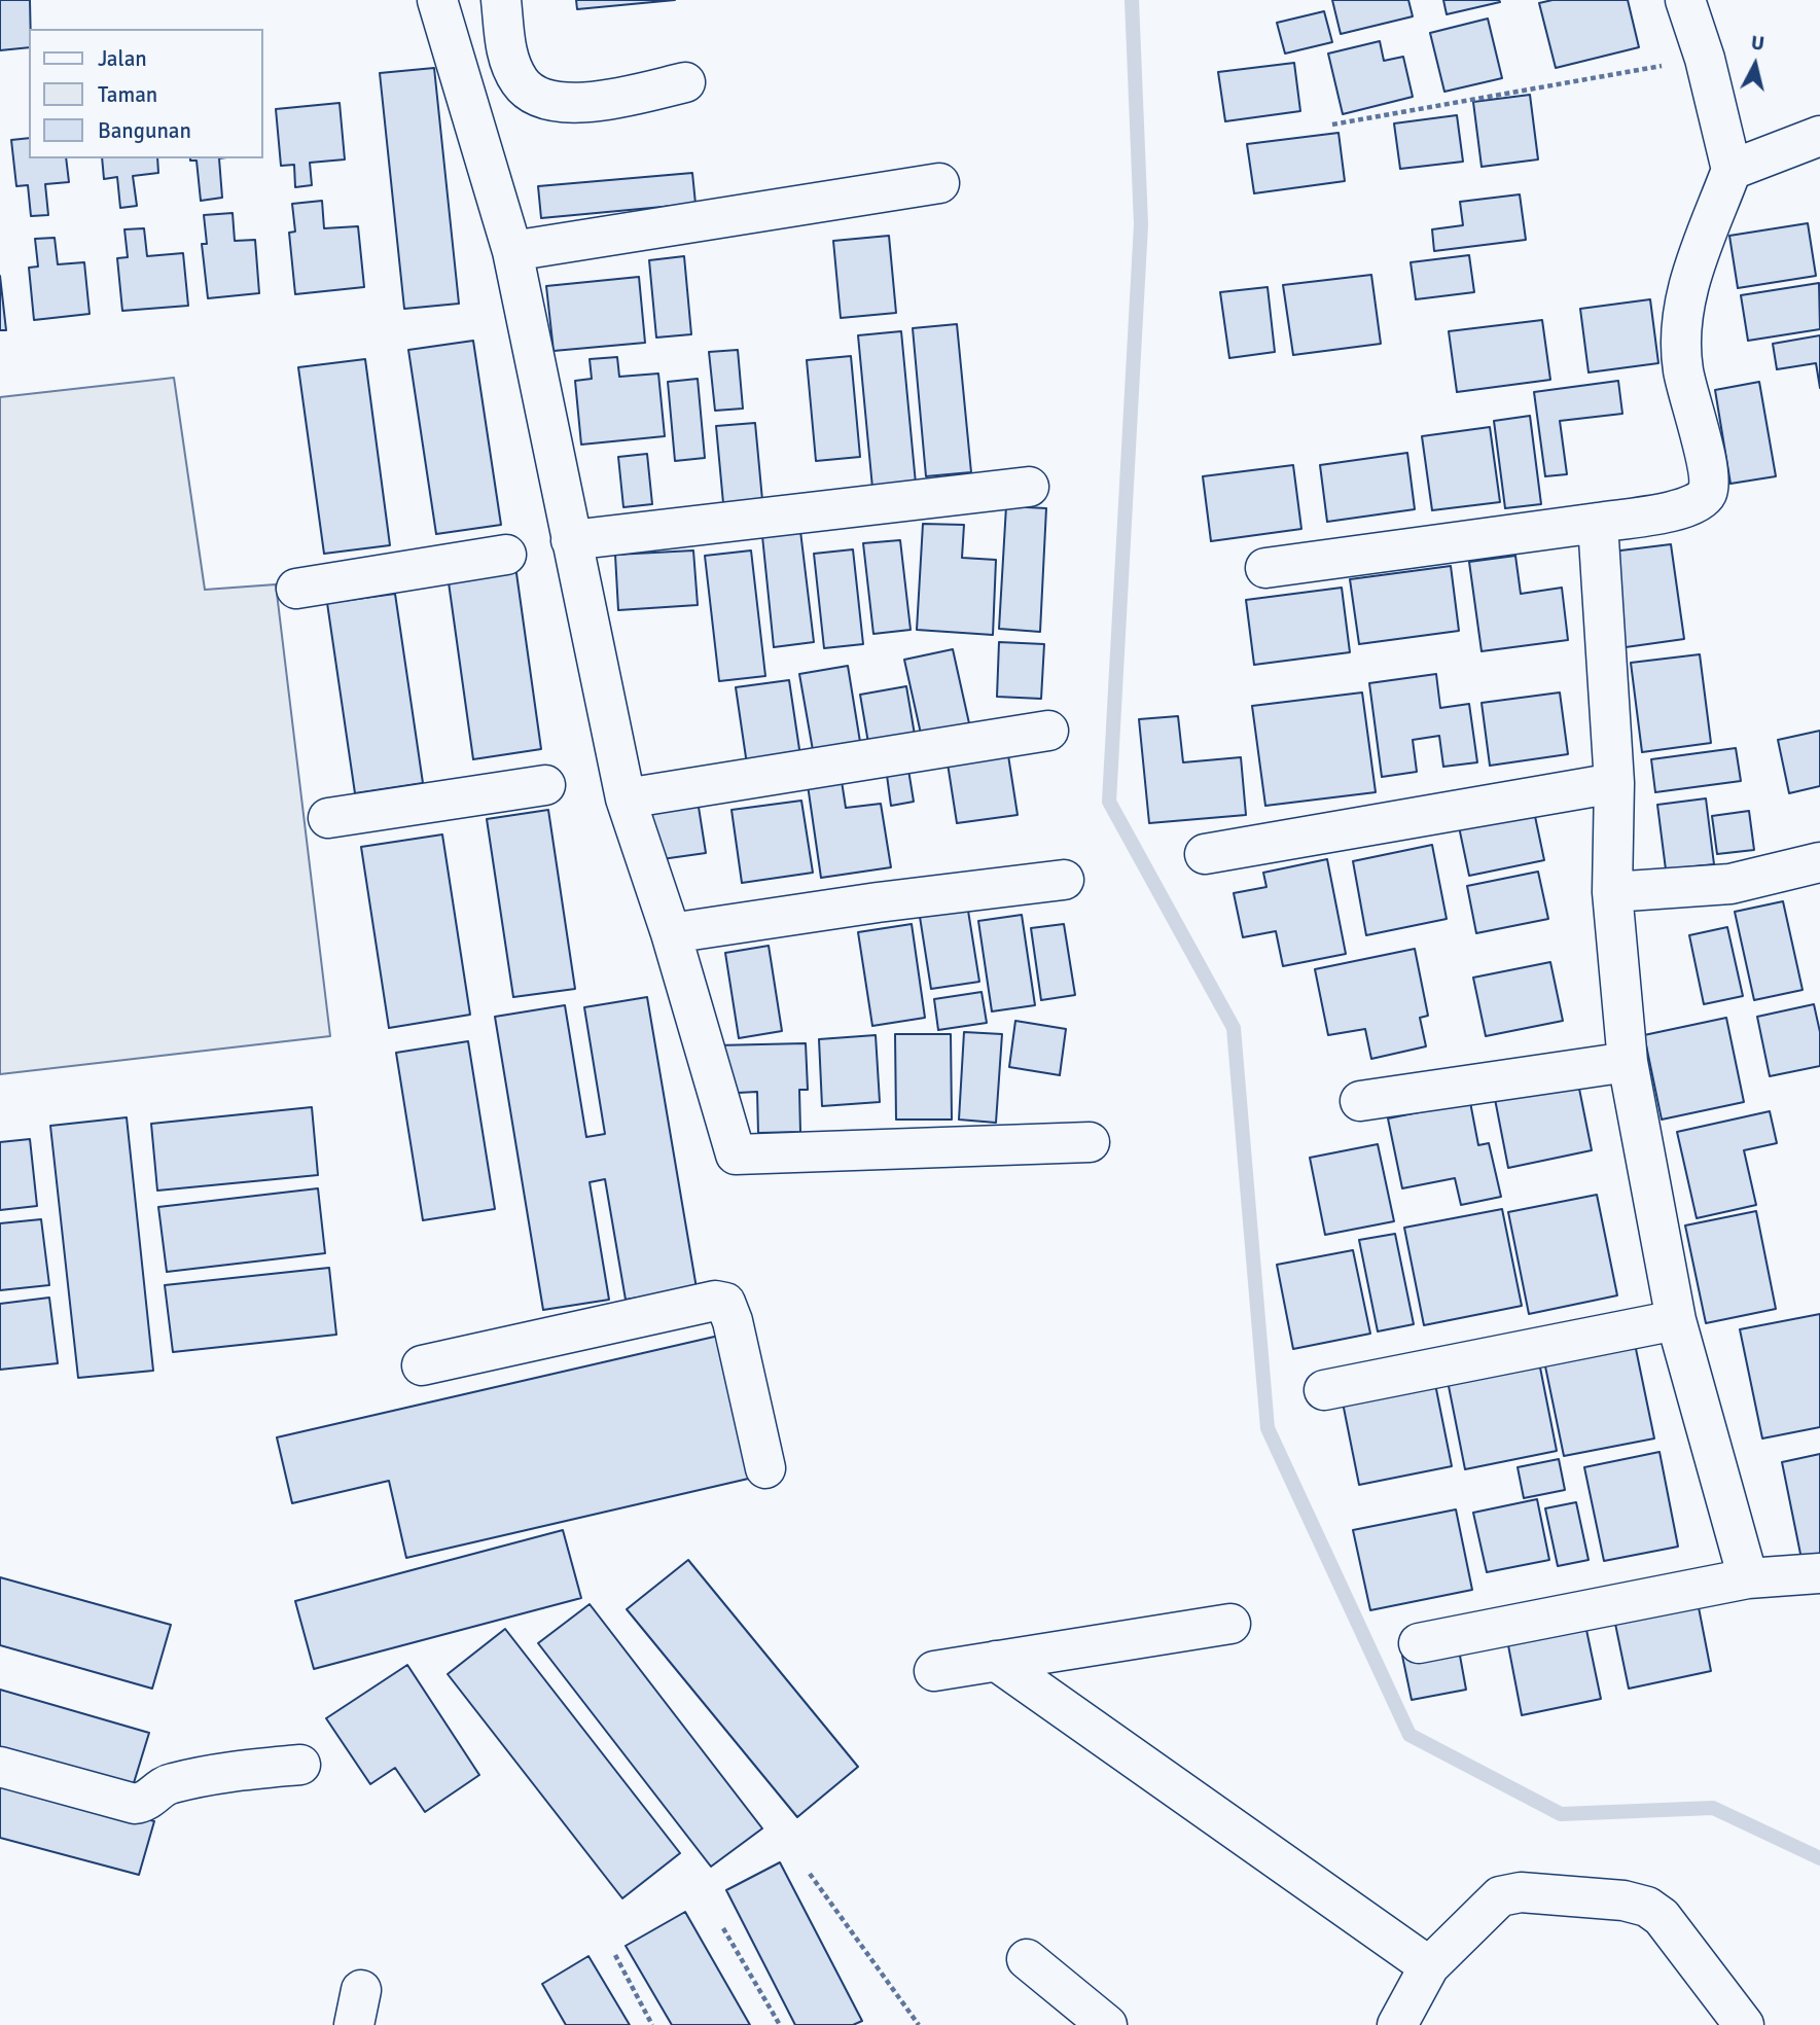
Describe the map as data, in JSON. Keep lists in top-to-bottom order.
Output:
{
  "legend": ["Jalan", "Taman", "Bangunan"],
  "north": "top"
}
